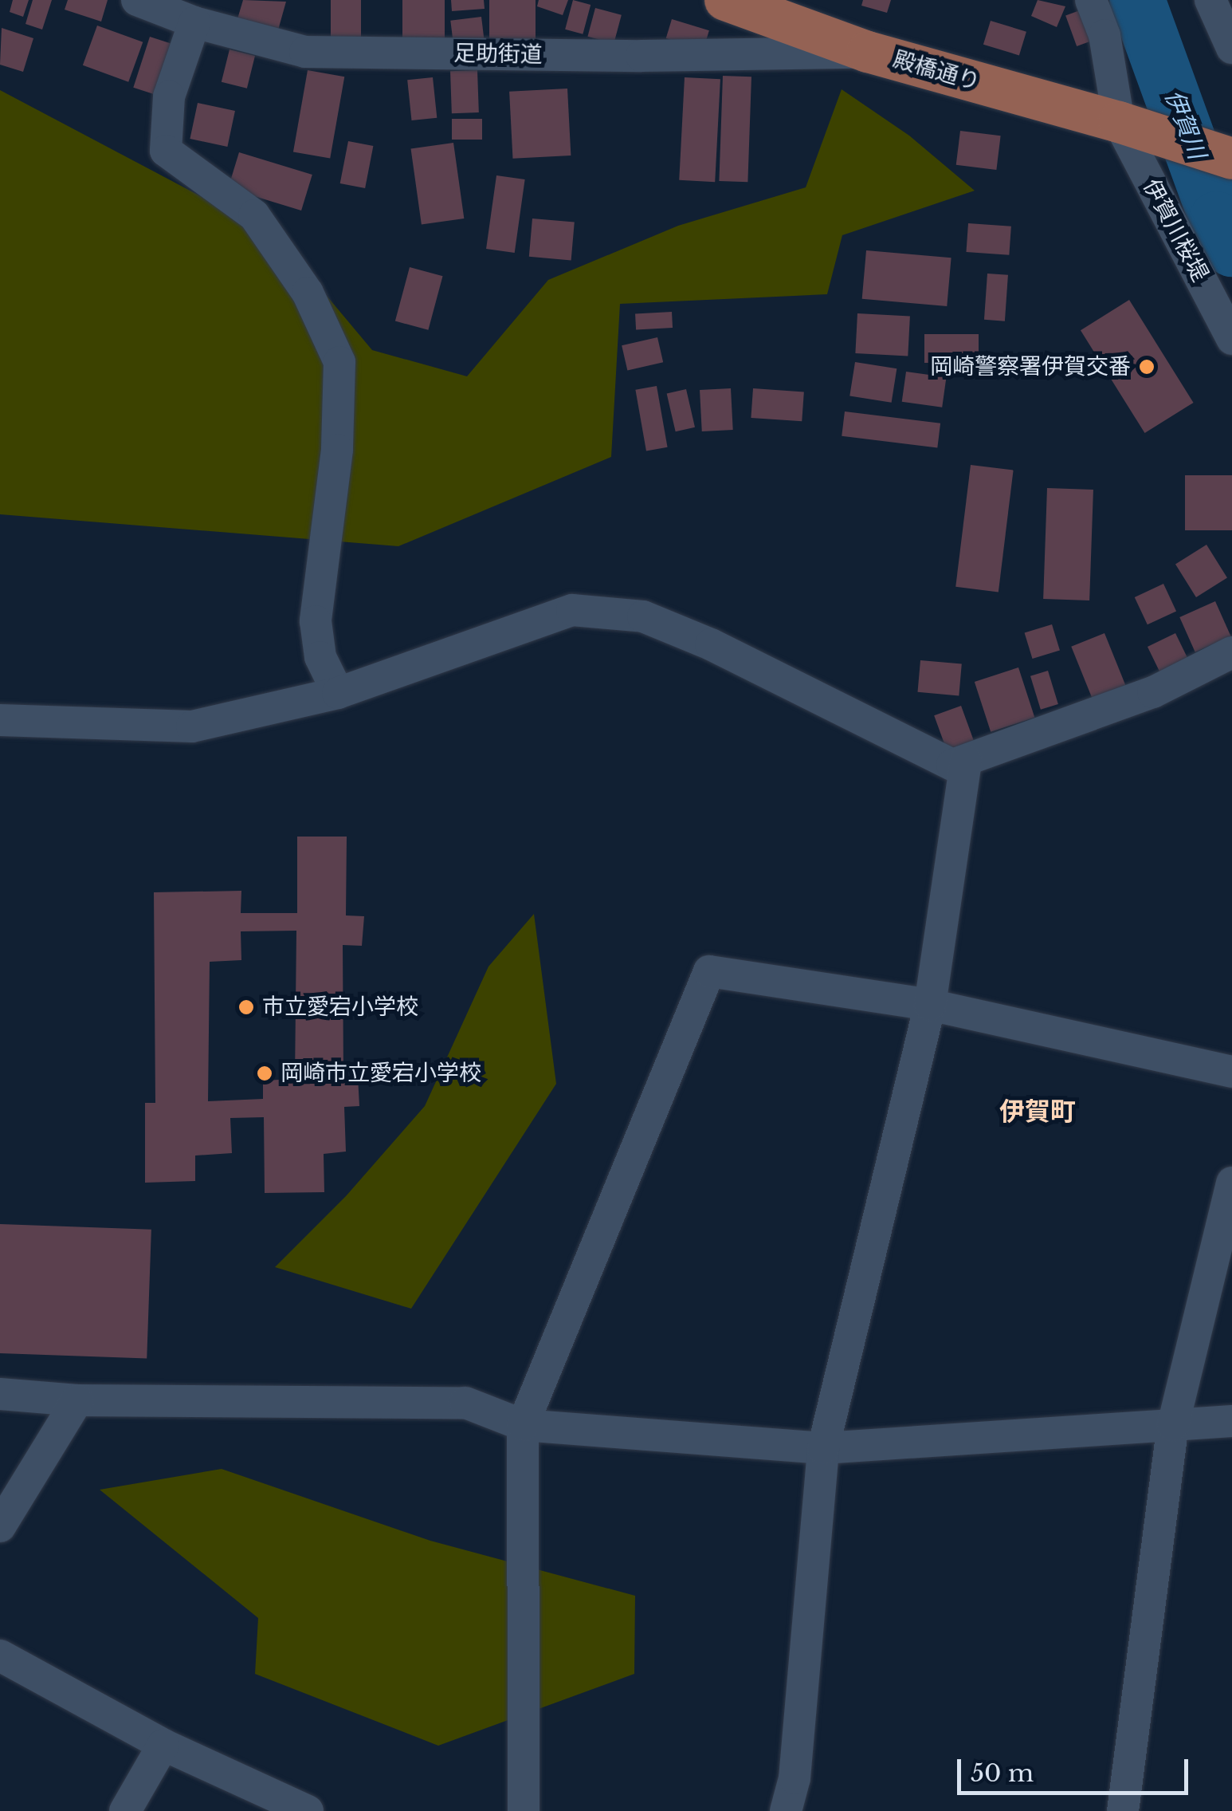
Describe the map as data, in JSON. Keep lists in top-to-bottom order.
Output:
{
  "streets": {
    "main road": ["殿橋通り"],
    "street": ["足助街道", "伊賀川桜堤"]
  },
  "crossings": [
    ["足助街道", "殿橋通り"],
    ["殿橋通り", "伊賀川桜堤"]
  ],
  "districts": ["伊賀町"],
  "water": ["伊賀川"],
  "places": ["岡崎警察署伊賀交番", "市立愛宕小学校", "岡崎市立愛宕小学校"],
  "scale_bar": "50 m"
}
